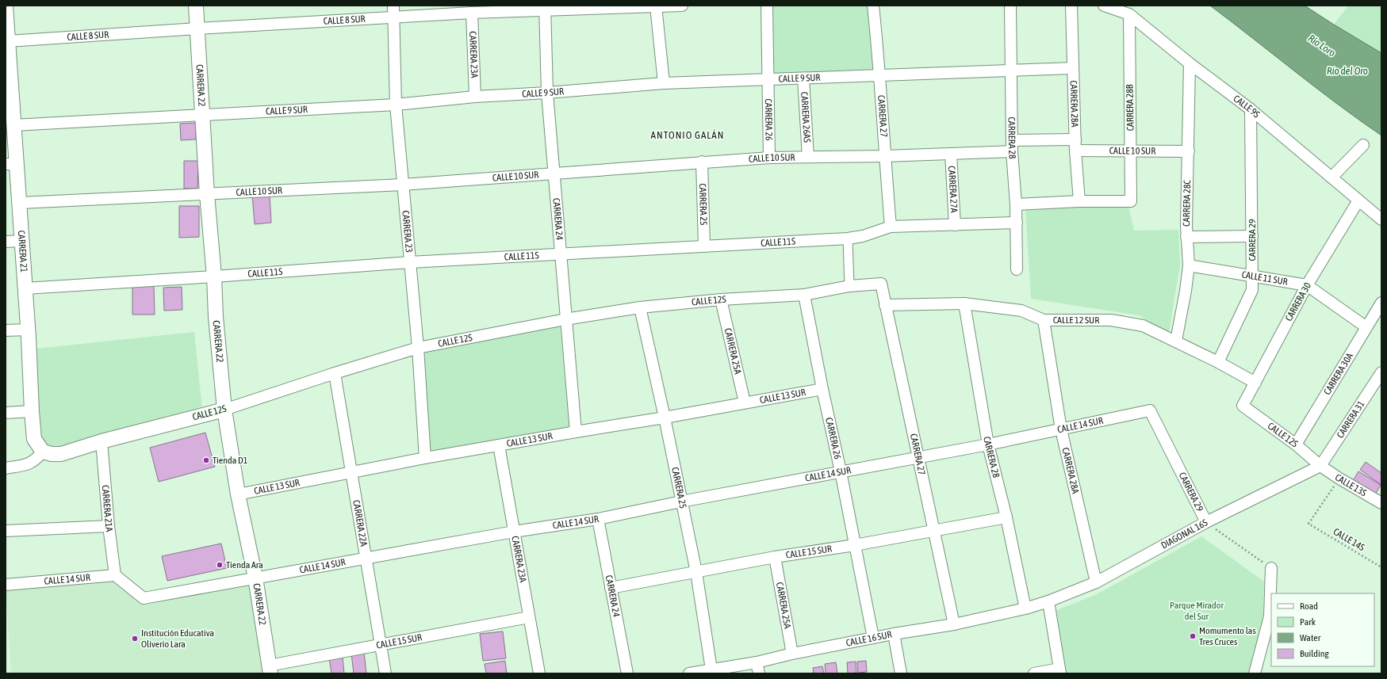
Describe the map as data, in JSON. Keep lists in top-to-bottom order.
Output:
{
  "streets": {
    "street": [
      "CALLE 8 SUR",
      "CARRERA 23A",
      "CALLE 9 SUR",
      "CARRERA 22",
      "CARRERA 28A",
      "CALLE 9S",
      "CARRERA 28B",
      "CARRERA 27",
      "CARRERA 26AS",
      "CARRERA 26",
      "CARRERA 28",
      "CALLE 10 SUR",
      "CARRERA 27A",
      "CARRERA 28C",
      "CARRERA 25",
      "CARRERA 24",
      "CARRERA 23",
      "CARRERA 29",
      "CALLE 11S",
      "CARRERA 21",
      "CALLE 11 SUR",
      "CALLE 12S",
      "CARRERA 30",
      "CALLE 12 SUR",
      "CARRERA 25A",
      "CARRERA 30A",
      "CALLE 13 SUR",
      "CARRERA 31",
      "CALLE 14 SUR",
      "CALLE 13S",
      "CARRERA 21A",
      "CARRERA 22A",
      "DIAGONAL 16S",
      "CALLE 15 SUR",
      "CALLE 16 SUR"
    ],
    "path": ["CALLE 14S"]
  },
  "crossings": [
    ["CALLE 8 SUR", "CARRERA 23A"],
    ["CALLE 8 SUR", "CARRERA 22"],
    ["CALLE 8 SUR", "CARRERA 24"],
    ["CALLE 8 SUR", "CARRERA 23"],
    ["CALLE 8 SUR", "CARRERA 21"],
    ["CARRERA 23A", "CALLE 9 SUR"],
    ["CARRERA 23A", "CALLE 13 SUR"],
    ["CARRERA 23A", "CALLE 14 SUR"],
    ["CARRERA 23A", "CALLE 15 SUR"],
    ["CALLE 9 SUR", "CARRERA 22"],
    ["CALLE 9 SUR", "CARRERA 28A"],
    ["CALLE 9 SUR", "CARRERA 27"],
    ["CALLE 9 SUR", "CARRERA 26AS"],
    ["CALLE 9 SUR", "CARRERA 26"],
    ["CALLE 9 SUR", "CARRERA 28"],
    ["CALLE 9 SUR", "CARRERA 24"],
    ["CALLE 9 SUR", "CARRERA 23"],
    ["CALLE 9 SUR", "CARRERA 21"],
    ["CARRERA 22", "CALLE 10 SUR"],
    ["CARRERA 22", "CALLE 11S"],
    ["CARRERA 22", "CALLE 12S"],
    ["CARRERA 22", "CALLE 13 SUR"],
    ["CARRERA 22", "CALLE 14 SUR"],
    ["CARRERA 22", "CALLE 15 SUR"],
    ["CARRERA 28A", "CARRERA 28B"],
    ["CARRERA 28A", "CALLE 10 SUR"],
    ["CARRERA 28A", "CALLE 12 SUR"],
    ["CARRERA 28A", "CALLE 14 SUR"],
    ["CARRERA 28A", "DIAGONAL 16S"],
    ["CALLE 9S", "CARRERA 28B"],
    ["CALLE 9S", "CARRERA 28C"],
    ["CALLE 9S", "CARRERA 29"],
    ["CALLE 9S", "CARRERA 30"],
    ["CARRERA 28B", "CALLE 10 SUR"],
    ["CARRERA 27", "CALLE 10 SUR"],
    ["CARRERA 27", "CALLE 11S"],
    ["CARRERA 27", "CALLE 12S"],
    ["CARRERA 27", "CALLE 12 SUR"],
    ["CARRERA 27", "CALLE 14 SUR"],
    ["CARRERA 27", "CALLE 15 SUR"],
    ["CARRERA 27", "CALLE 16 SUR"],
    ["CARRERA 26AS", "CALLE 10 SUR"],
    ["CARRERA 26", "CALLE 10 SUR"],
    ["CARRERA 26", "CALLE 12S"],
    ["CARRERA 26", "CALLE 13 SUR"],
    ["CARRERA 26", "CALLE 14 SUR"],
    ["CARRERA 26", "CALLE 15 SUR"],
    ["CARRERA 26", "CALLE 16 SUR"],
    ["CARRERA 28", "CALLE 10 SUR"],
    ["CARRERA 28", "CALLE 11S"],
    ["CARRERA 28", "CALLE 12 SUR"],
    ["CARRERA 28", "CALLE 14 SUR"],
    ["CARRERA 28", "CALLE 15 SUR"],
    ["CARRERA 28", "CALLE 16 SUR"],
    ["CALLE 10 SUR", "CARRERA 27A"],
    ["CALLE 10 SUR", "CARRERA 28C"],
    ["CALLE 10 SUR", "CARRERA 25"],
    ["CALLE 10 SUR", "CARRERA 24"],
    ["CALLE 10 SUR", "CARRERA 23"],
    ["CALLE 10 SUR", "CARRERA 21"],
    ["CARRERA 27A", "CALLE 11S"],
    ["CARRERA 28C", "CALLE 11 SUR"],
    ["CARRERA 28C", "CALLE 12 SUR"],
    ["CARRERA 25", "CALLE 11S"],
    ["CARRERA 25", "CALLE 12S"],
    ["CARRERA 25", "CALLE 13 SUR"],
    ["CARRERA 25", "CALLE 14 SUR"],
    ["CARRERA 25", "CALLE 15 SUR"],
    ["CARRERA 25", "CALLE 16 SUR"],
    ["CARRERA 24", "CALLE 11S"],
    ["CARRERA 24", "CALLE 12S"],
    ["CARRERA 24", "CALLE 13 SUR"],
    ["CARRERA 24", "CALLE 14 SUR"],
    ["CARRERA 24", "CALLE 15 SUR"],
    ["CARRERA 23", "CALLE 11S"],
    ["CARRERA 23", "CALLE 12S"],
    ["CARRERA 23", "CALLE 13 SUR"],
    ["CARRERA 29", "CALLE 11 SUR"],
    ["CARRERA 29", "CALLE 12 SUR"],
    ["CARRERA 29", "CALLE 14 SUR"],
    ["CARRERA 29", "DIAGONAL 16S"],
    ["CALLE 11S", "CARRERA 21"],
    ["CARRERA 21", "CALLE 12S"],
    ["CALLE 11 SUR", "CARRERA 30"],
    ["CALLE 11 SUR", "CARRERA 30A"],
    ["CALLE 12S", "CARRERA 30"],
    ["CALLE 12S", "CARRERA 25A"],
    ["CALLE 12S", "CARRERA 30A"],
    ["CALLE 12S", "CARRERA 31"],
    ["CALLE 12S", "CALLE 13S"],
    ["CALLE 12S", "CARRERA 21A"],
    ["CALLE 12S", "CARRERA 22A"],
    ["CALLE 12S", "DIAGONAL 16S"],
    ["CARRERA 30", "CALLE 12 SUR"],
    ["CARRERA 25A", "CALLE 13 SUR"],
    ["CARRERA 25A", "CALLE 15 SUR"],
    ["CARRERA 25A", "CALLE 16 SUR"],
    ["CALLE 13 SUR", "CARRERA 22A"],
    ["CARRERA 31", "CALLE 13S"],
    ["CARRERA 31", "DIAGONAL 16S"],
    ["CALLE 14 SUR", "CARRERA 21A"],
    ["CALLE 14 SUR", "CARRERA 22A"],
    ["CALLE 13S", "DIAGONAL 16S"],
    ["CALLE 13S", "CALLE 14S"],
    ["CARRERA 22A", "CALLE 15 SUR"],
    ["DIAGONAL 16S", "CALLE 16 SUR"]
  ],
  "districts": ["ANTONIO GALÁN"],
  "water": ["Río Loro", "Río del Oro"],
  "parks": ["Parque Mirador del Sur"],
  "places": [
    "Tienda D1",
    "Tienda Ara",
    "Momumento las Tres Cruces",
    "Institución Educativa Oliverio Lara"
  ],
  "legend": [
    "Road",
    "Park",
    "Water",
    "Building"
  ]
}
